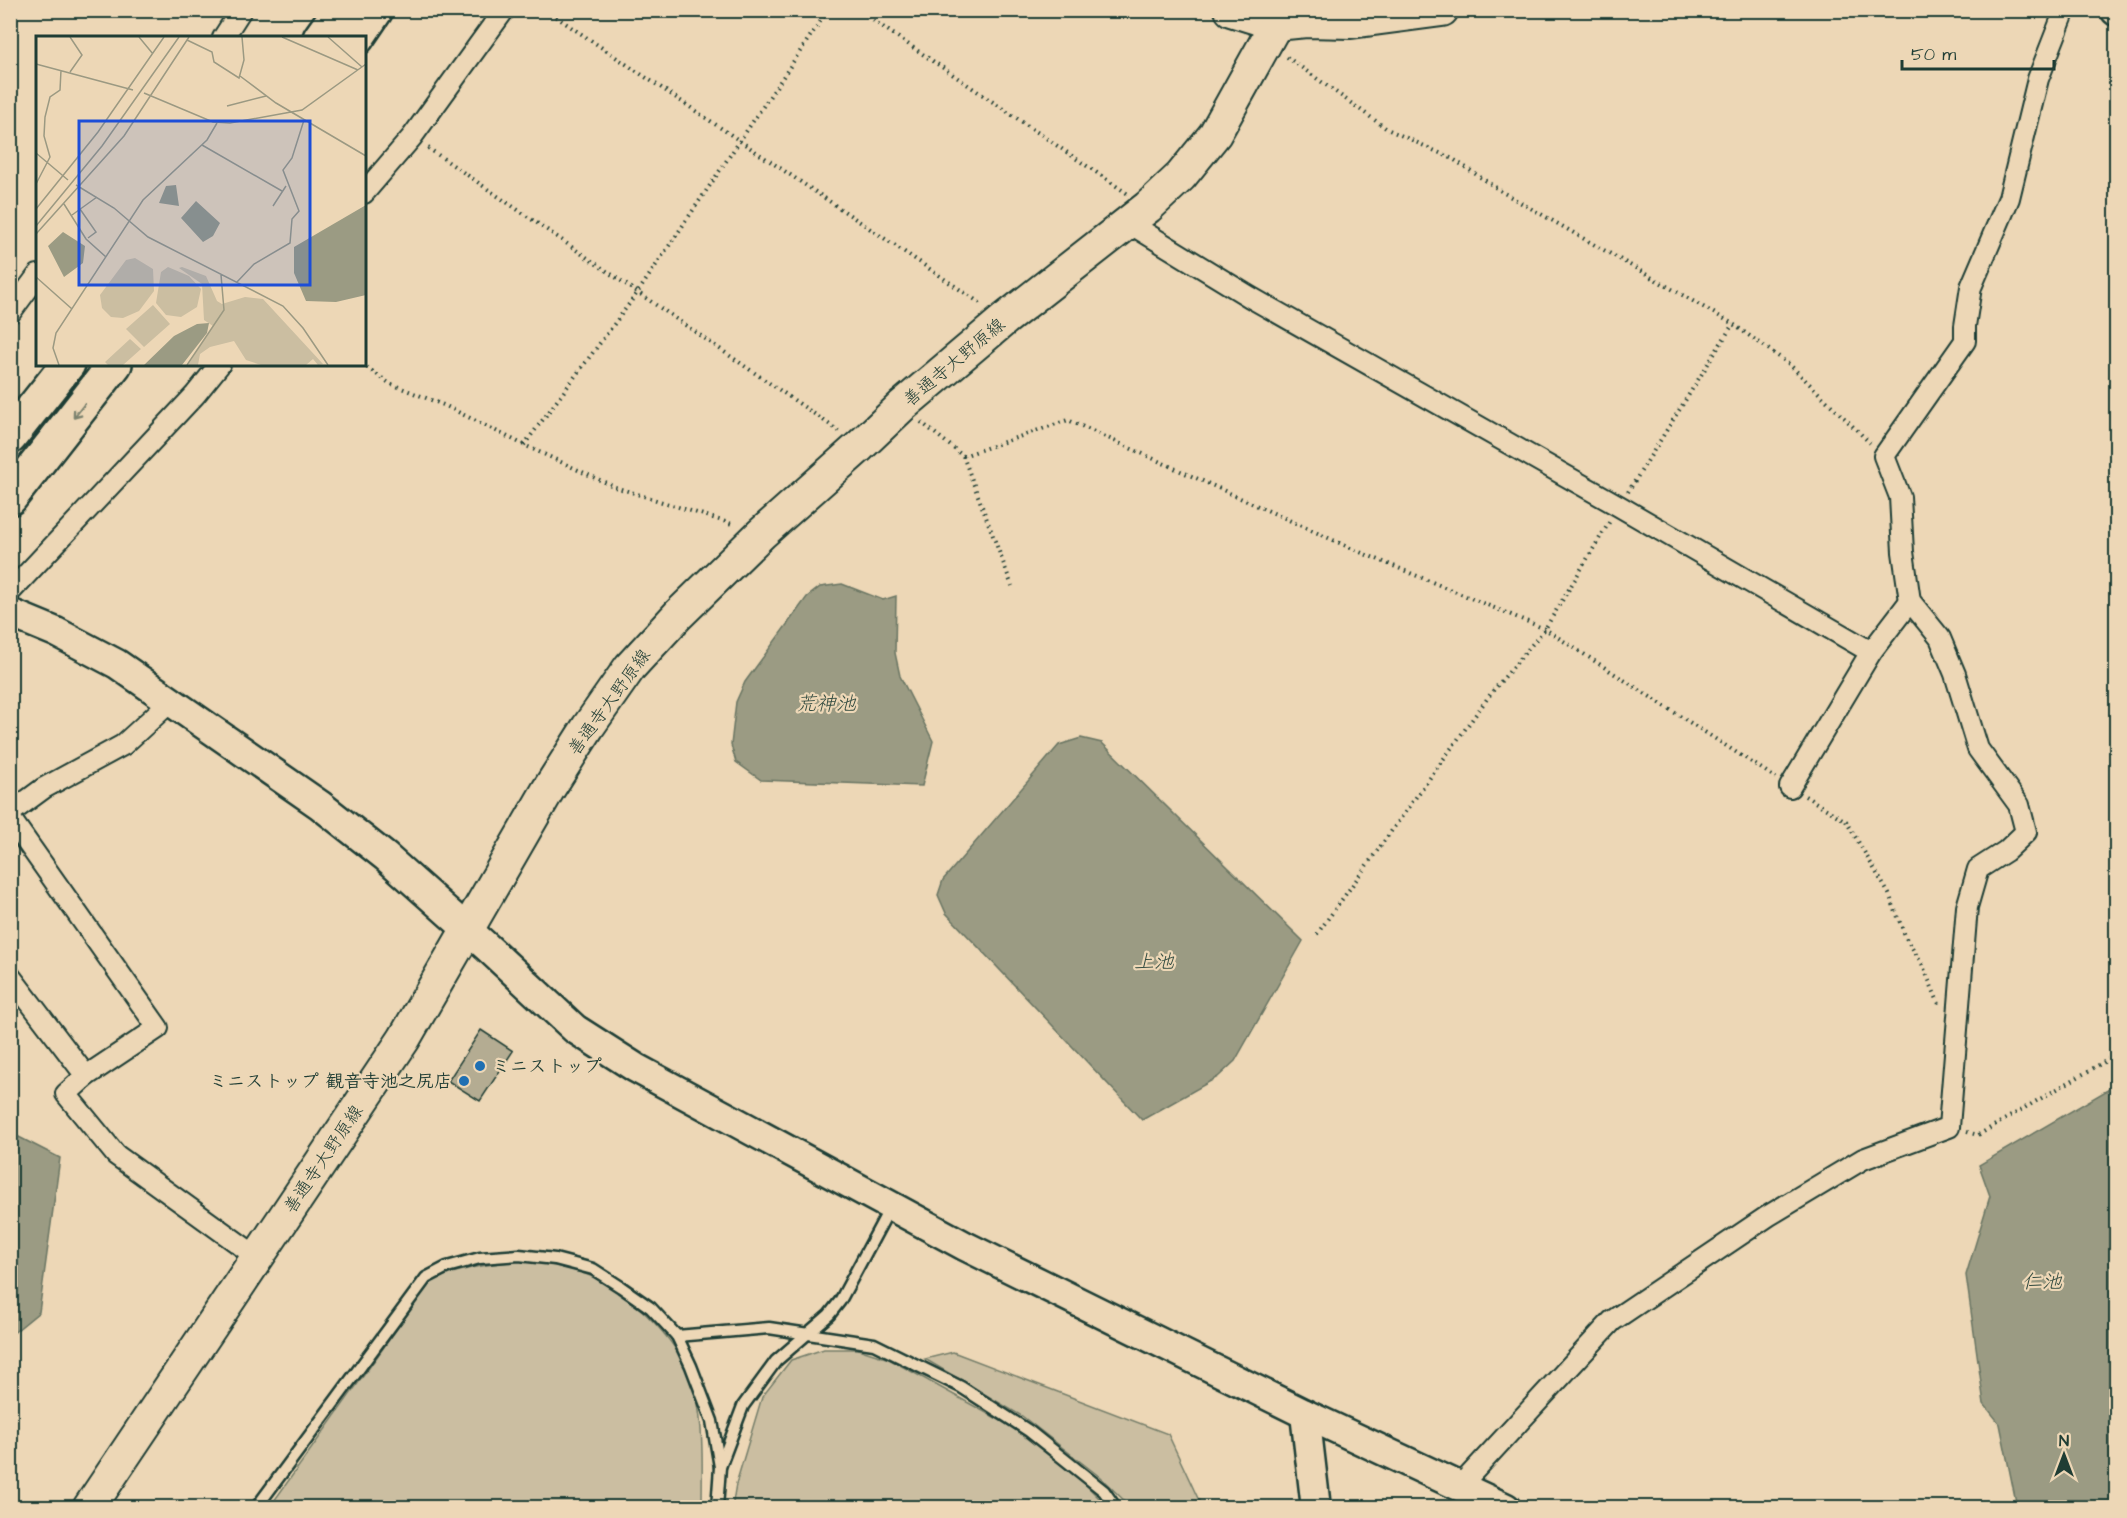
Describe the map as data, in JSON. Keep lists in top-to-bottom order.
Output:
{
  "streets": {
    "main road": ["善通寺大野原線"]
  },
  "water": ["荒神池", "上池", "仁池"],
  "places": ["ミニストップ", "ミニストップ 観音寺池之尻店"],
  "scale_bar": "50 m",
  "north": "top"
}
